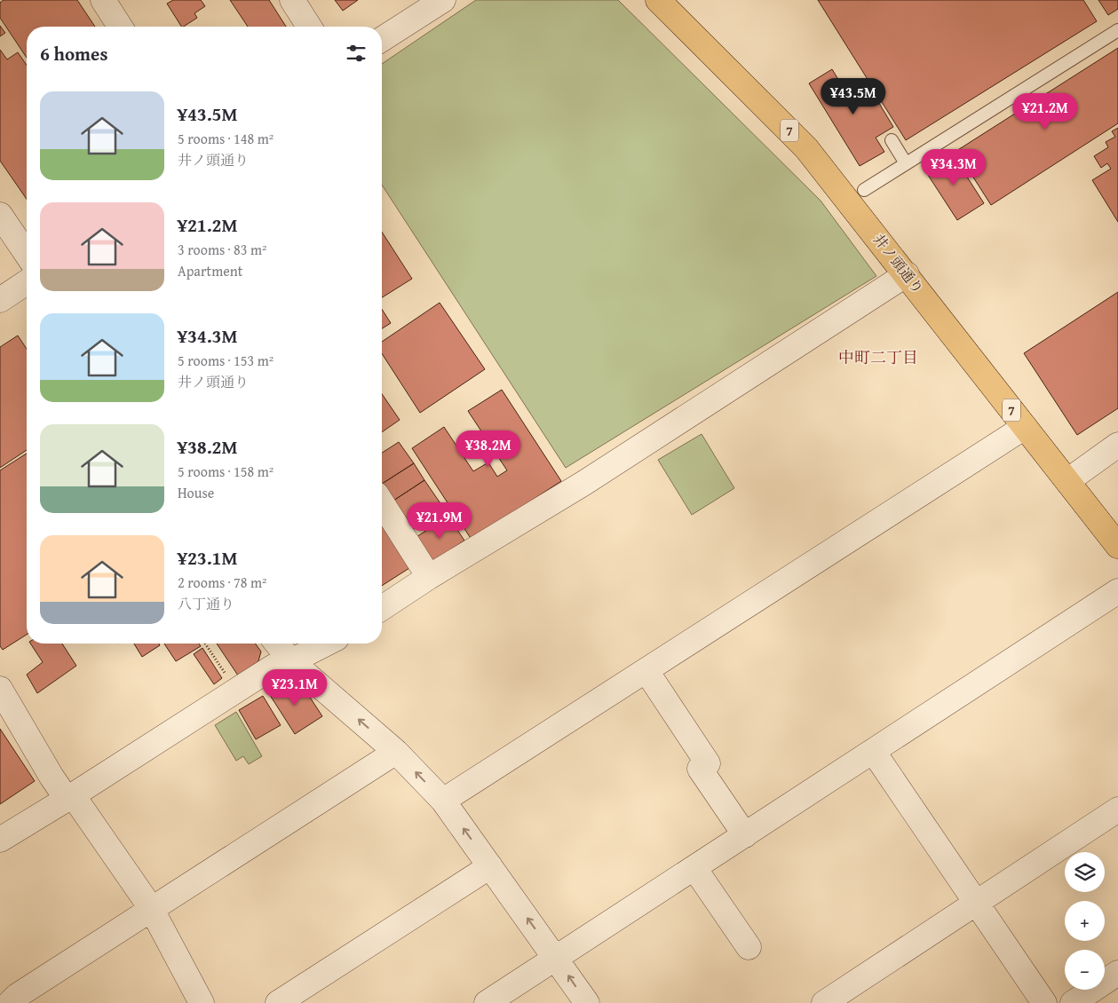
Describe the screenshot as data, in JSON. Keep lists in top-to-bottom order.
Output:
{
  "streets": {
    "main road": ["7", "井ノ頭通り"]
  },
  "districts": ["中町二丁目"],
  "page": {
    "heading": "6 homes",
    "price": [
      "¥43.5M",
      "¥21.2M",
      "¥34.3M",
      "¥38.2M",
      "¥21.9M",
      "¥23.1M"
    ],
    "list": [
      {
        "name": "¥43.5M",
        "note": "5 rooms · 148 m² · 井ノ頭通り"
      },
      {
        "name": "¥21.2M",
        "note": "3 rooms · 83 m² · Apartment"
      },
      {
        "name": "¥34.3M",
        "note": "5 rooms · 153 m² · 井ノ頭通り"
      },
      {
        "name": "¥38.2M",
        "note": "5 rooms · 158 m² · House"
      },
      {
        "name": "¥23.1M",
        "note": "2 rooms · 78 m² · 八丁通り"
      }
    ],
    "map_buttons": ["+", "−"]
  }
}
